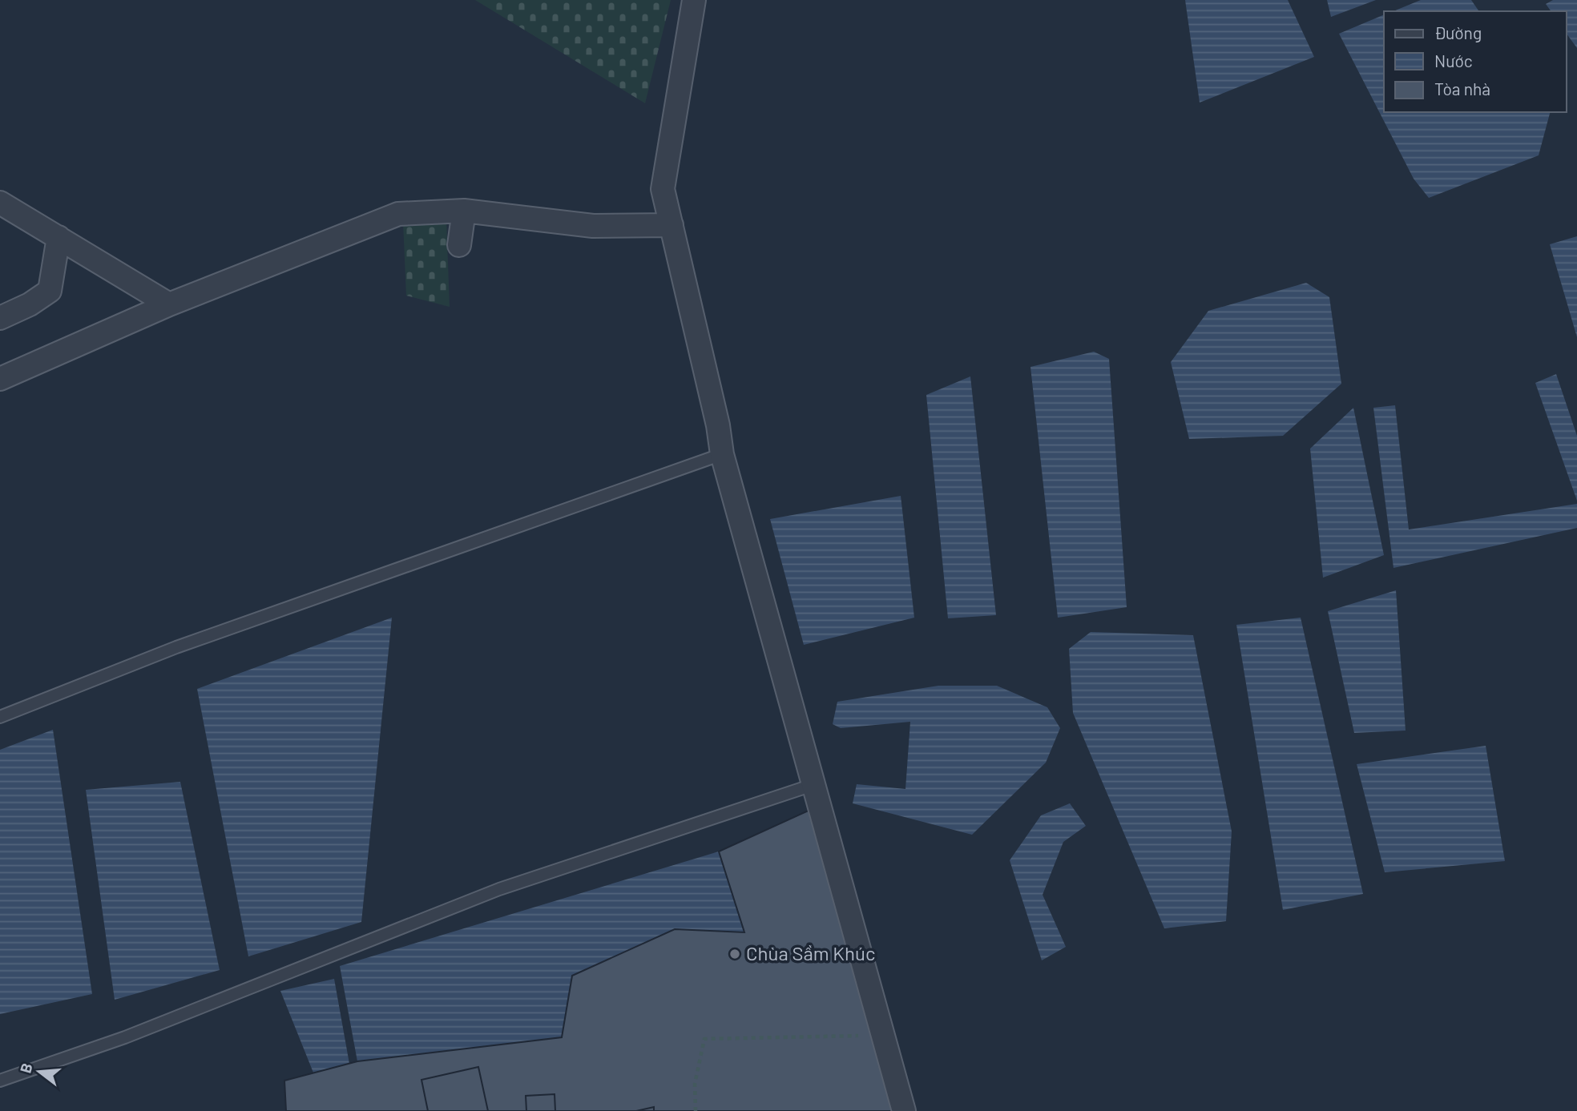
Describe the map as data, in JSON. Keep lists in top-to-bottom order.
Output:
{
  "places": ["Chùa Sầm Khúc"],
  "legend": ["Đường", "Nước", "Tòa nhà"],
  "north": "left"
}
